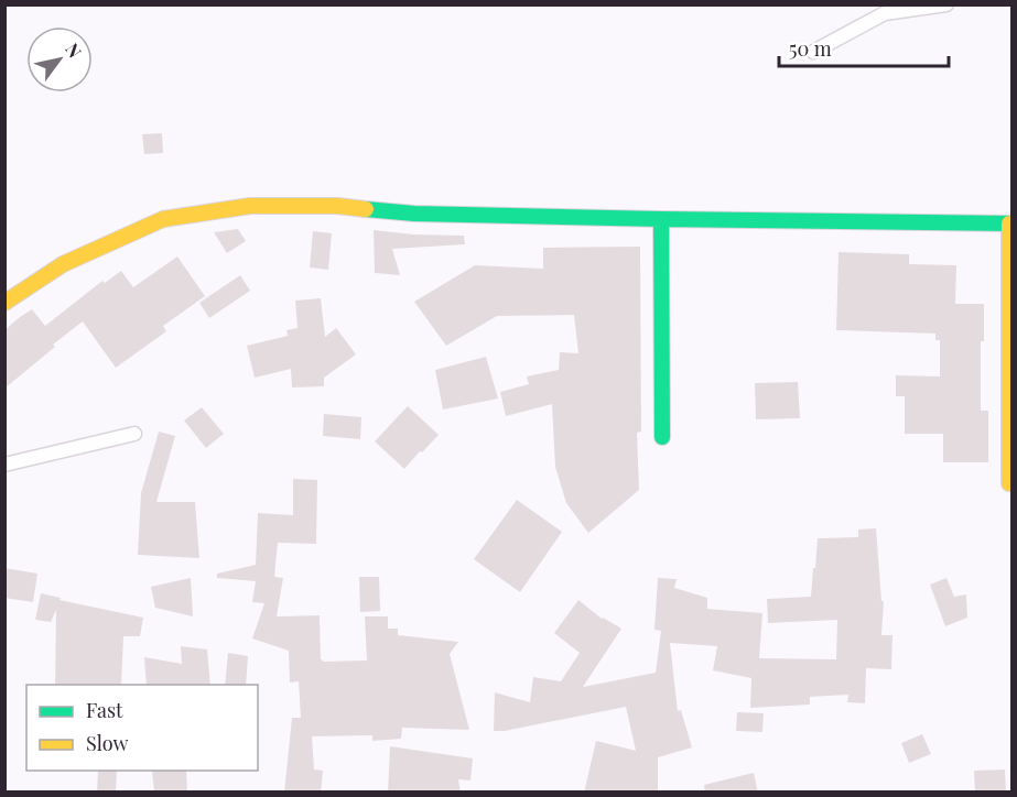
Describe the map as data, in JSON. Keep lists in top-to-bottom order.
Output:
{
  "legend": ["Fast", "Slow"],
  "scale_bar": "50 m",
  "north": "top right"
}
